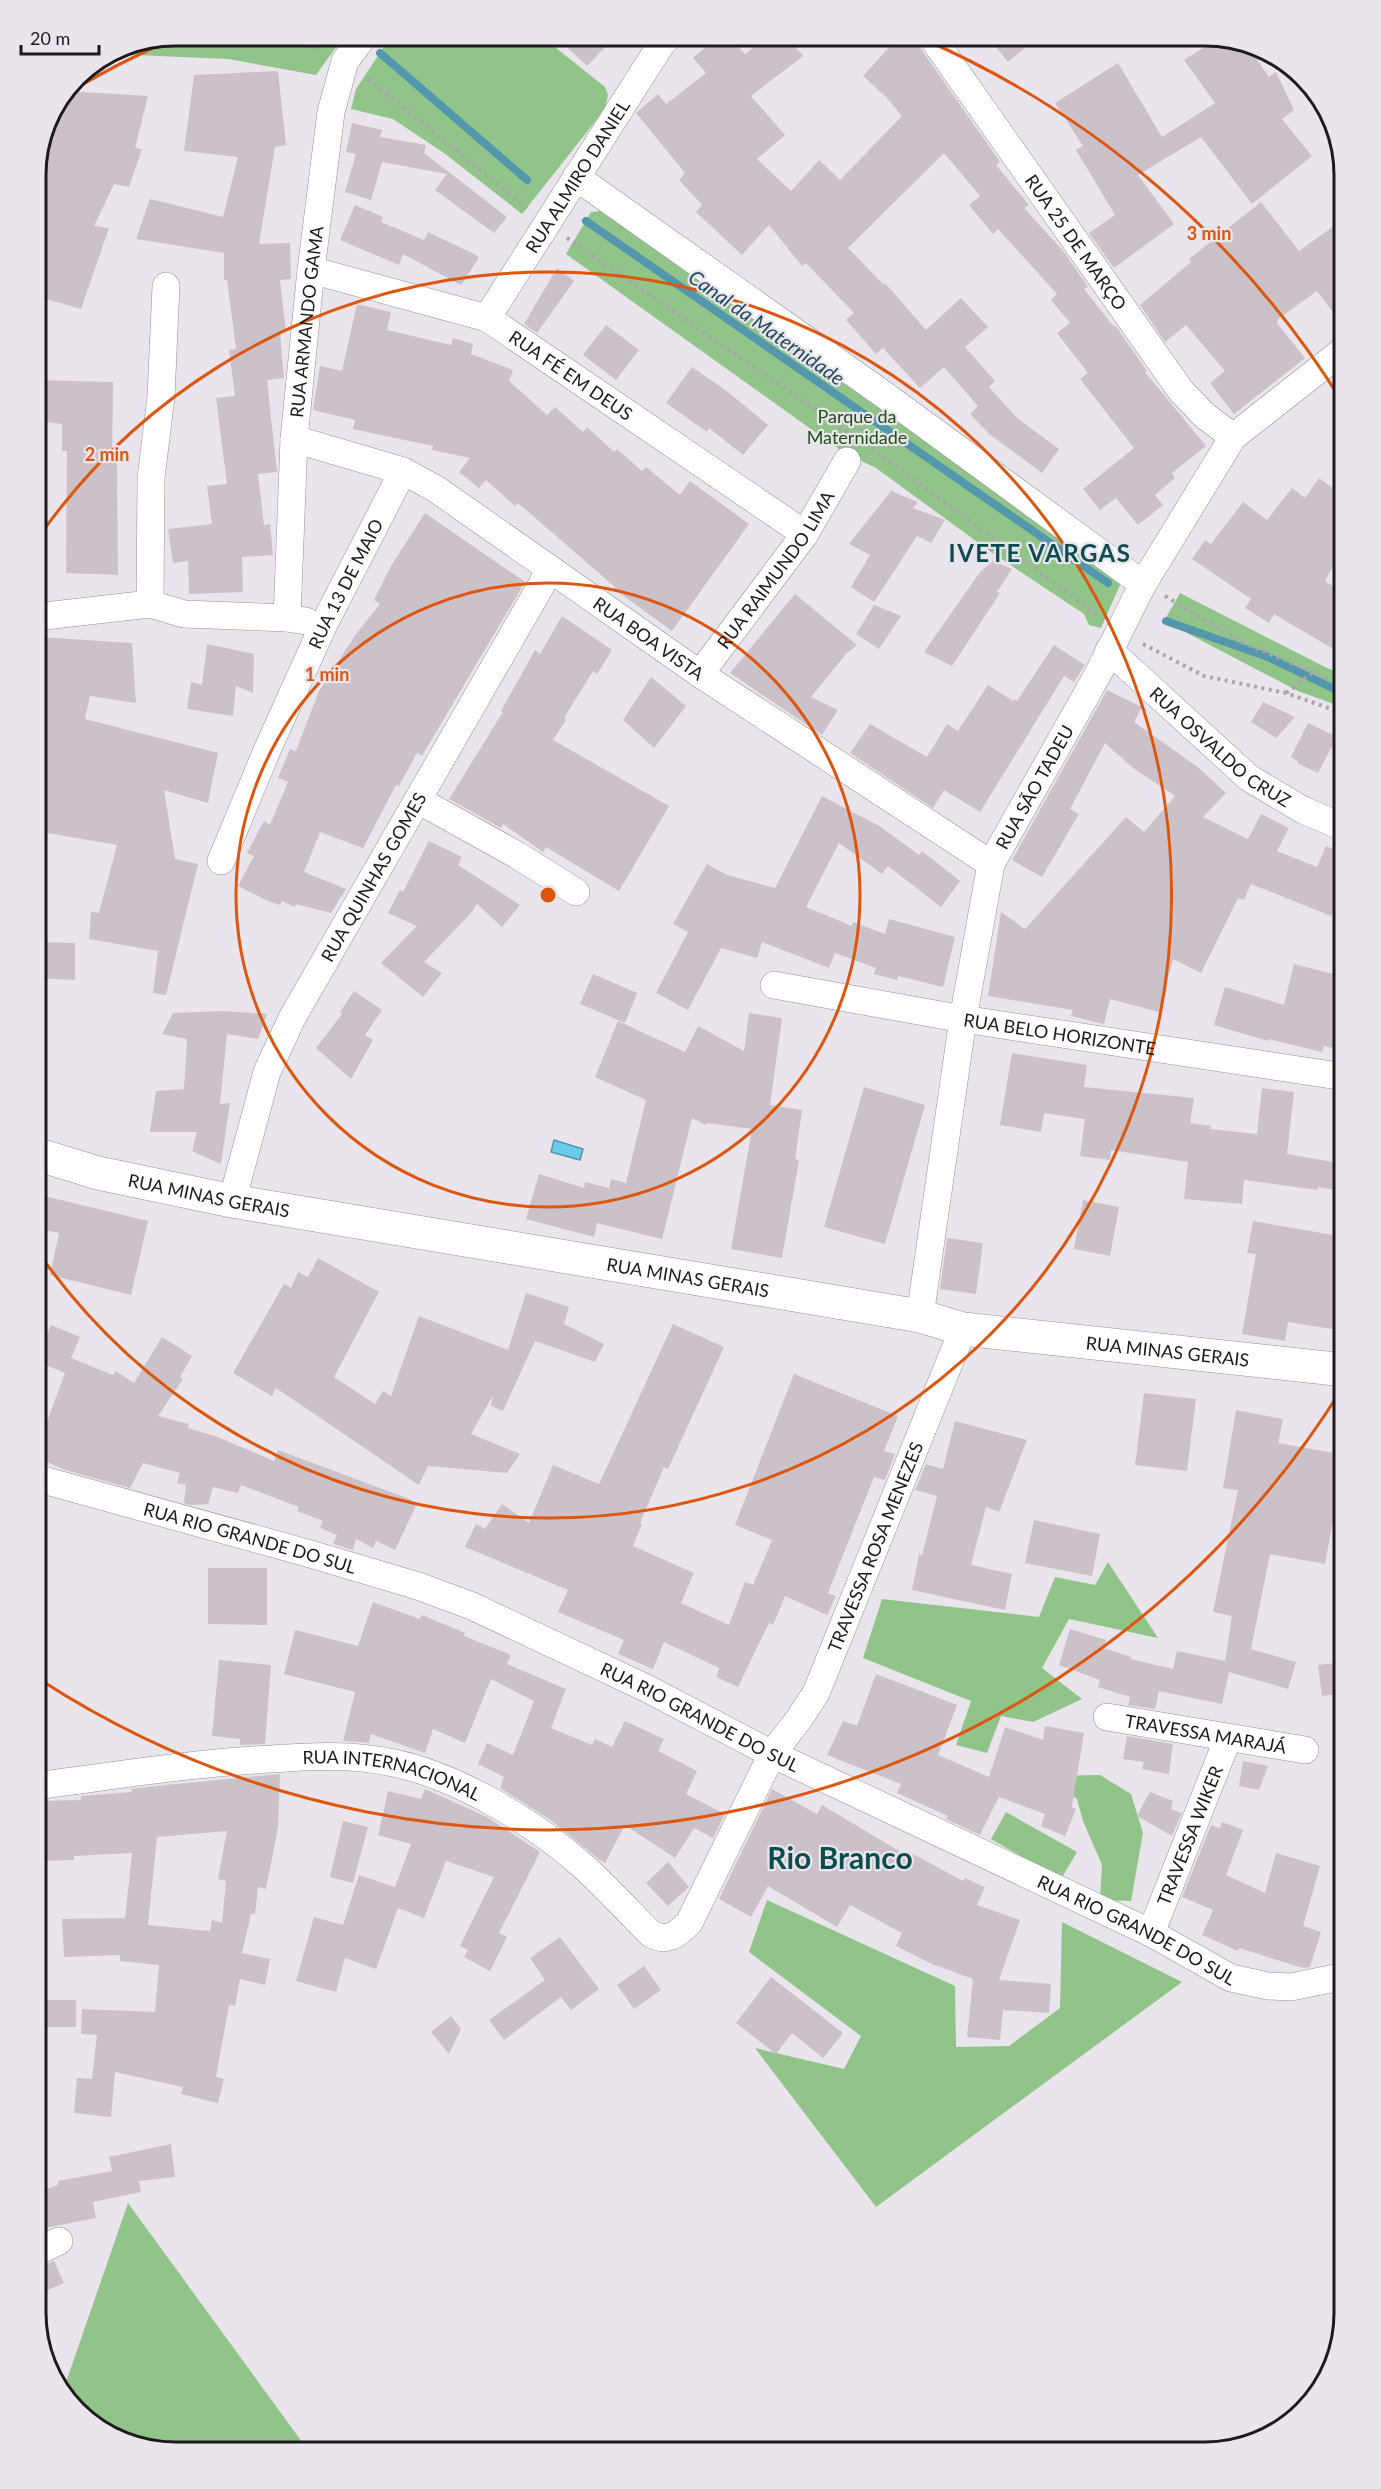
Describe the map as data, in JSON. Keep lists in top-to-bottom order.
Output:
{
  "streets": {
    "street": [
      "RUA ALMIRO DANIEL",
      "RUA 25 DE MARÇO",
      "RUA ARMANDO GAMA",
      "RUA FÉ EM DEUS",
      "RUA RAIMUNDO LIMA",
      "RUA 13 DE MAIO",
      "RUA BOA VISTA",
      "RUA OSVALDO CRUZ",
      "RUA SÃO TADEU",
      "RUA QUINHAS GOMES",
      "RUA BELO HORIZONTE",
      "RUA MINAS GERAIS",
      "RUA RIO GRANDE DO SUL",
      "TRAVESSA ROSA MENEZES",
      "TRAVESSA MARAJÁ",
      "RUA INTERNACIONAL",
      "TRAVESSA WIKER"
    ]
  },
  "crossings": [
    ["RUA ALMIRO DANIEL", "RUA FÉ EM DEUS"],
    ["RUA 25 DE MARÇO", "RUA SÃO TADEU"],
    ["RUA ARMANDO GAMA", "RUA FÉ EM DEUS"],
    ["RUA ARMANDO GAMA", "RUA BOA VISTA"],
    ["RUA FÉ EM DEUS", "RUA RAIMUNDO LIMA"],
    ["RUA RAIMUNDO LIMA", "RUA BOA VISTA"],
    ["RUA 13 DE MAIO", "RUA BOA VISTA"],
    ["RUA BOA VISTA", "RUA SÃO TADEU"],
    ["RUA BOA VISTA", "RUA QUINHAS GOMES"],
    ["RUA OSVALDO CRUZ", "RUA SÃO TADEU"],
    ["RUA SÃO TADEU", "RUA BELO HORIZONTE"],
    ["RUA SÃO TADEU", "RUA MINAS GERAIS"],
    ["RUA QUINHAS GOMES", "RUA MINAS GERAIS"],
    ["RUA MINAS GERAIS", "TRAVESSA ROSA MENEZES"],
    ["RUA RIO GRANDE DO SUL", "TRAVESSA ROSA MENEZES"],
    ["RUA RIO GRANDE DO SUL", "TRAVESSA WIKER"],
    ["TRAVESSA ROSA MENEZES", "RUA INTERNACIONAL"],
    ["TRAVESSA MARAJÁ", "TRAVESSA WIKER"]
  ],
  "districts": ["IVETE VARGAS", "Rio Branco"],
  "water": ["Canal da Maternidade"],
  "parks": ["Parque da Maternidade"],
  "scale_bar": "20 m",
  "rings": ["3 min", "2 min", "1 min"]
}
